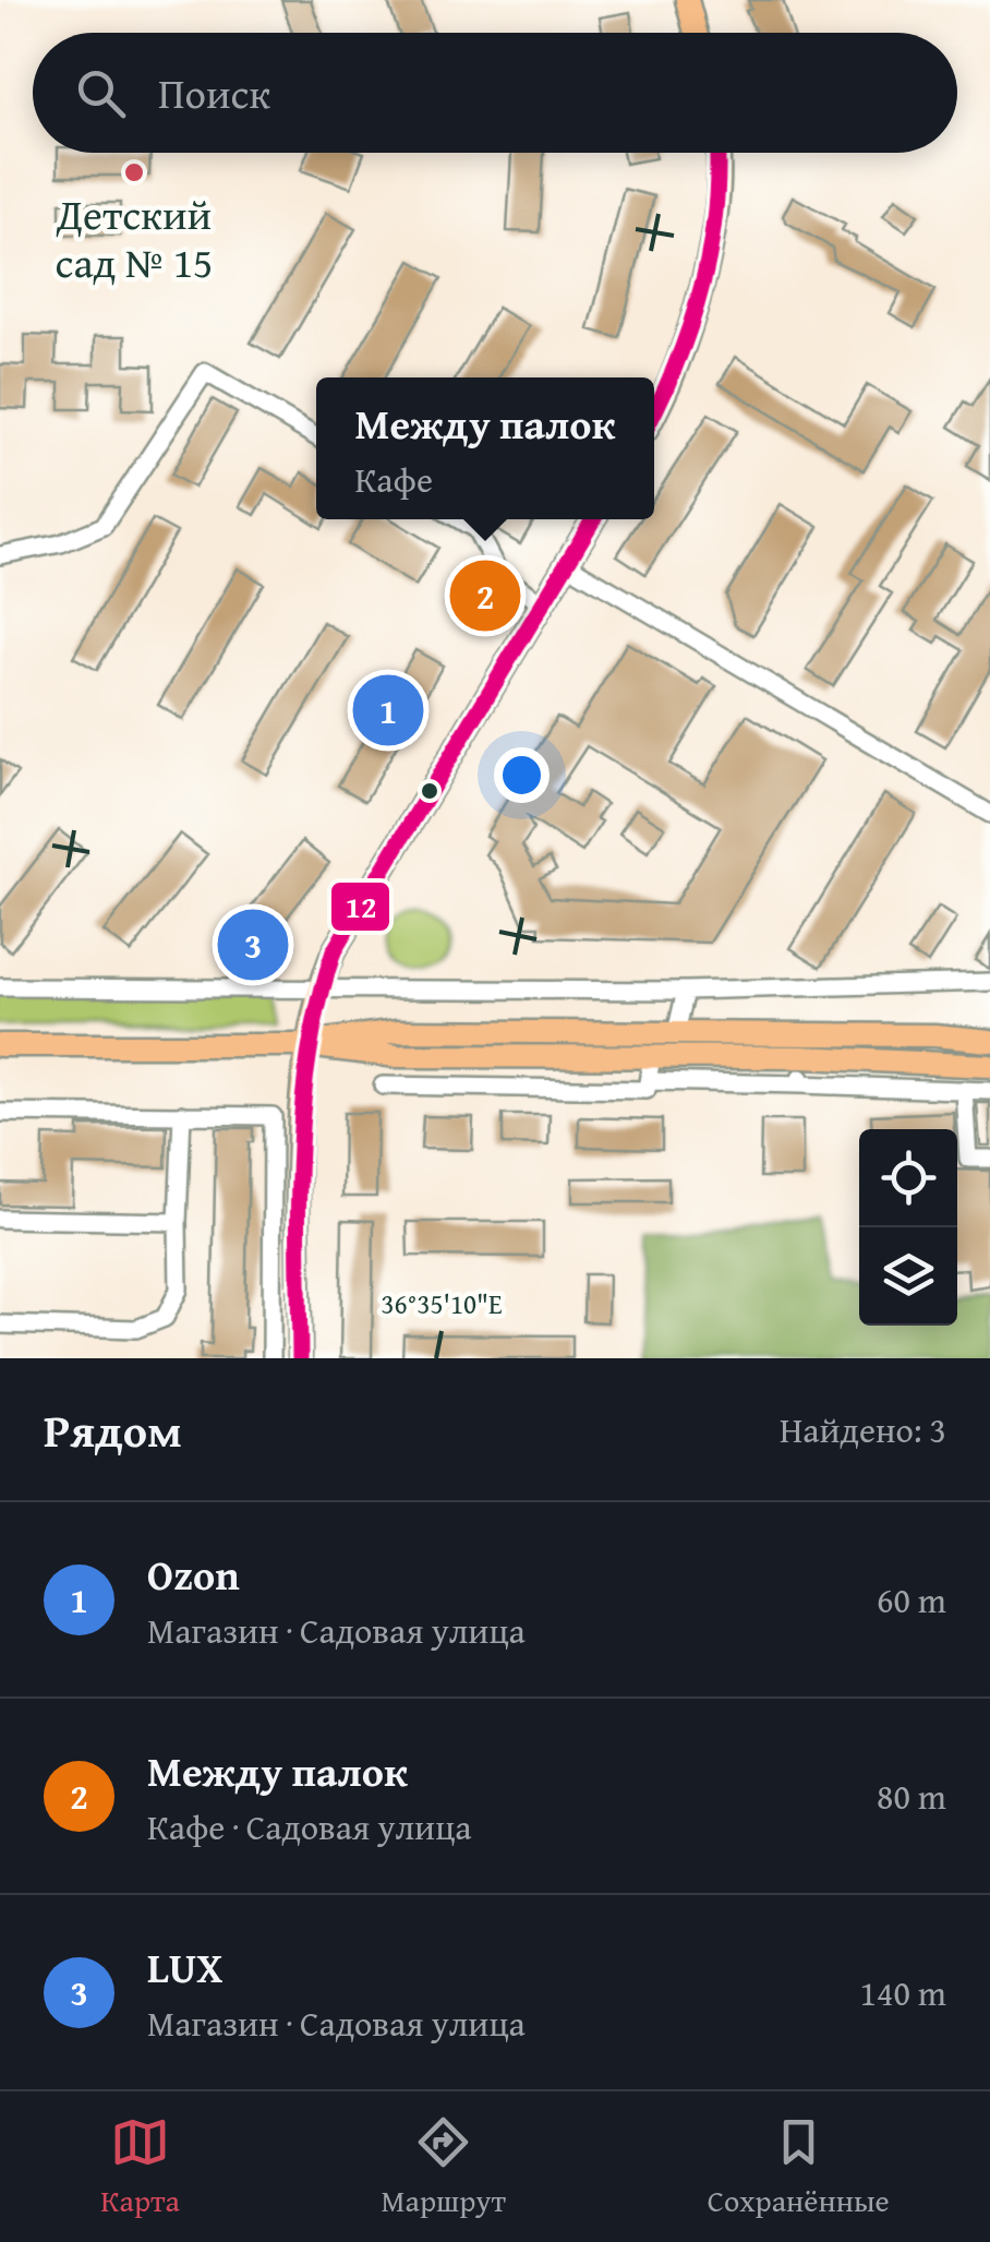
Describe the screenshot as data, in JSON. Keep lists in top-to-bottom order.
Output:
{
  "places": ["Детский сад № 15"],
  "lines": ["transit line 12"],
  "page": {
    "search": "Поиск",
    "popup": ["Между палок", "Кафе"],
    "pins": ["2", "1", "3"],
    "heading": ["Рядом", "Найдено: 3"],
    "list": [
      {
        "mark": "1",
        "name": "Ozon",
        "note": "Магазин · Садовая улица",
        "value": "60 m"
      },
      {
        "mark": "2",
        "name": "Между палок",
        "note": "Кафе · Садовая улица",
        "value": "80 m"
      },
      {
        "mark": "3",
        "name": "LUX",
        "note": "Магазин · Садовая улица",
        "value": "140 m"
      }
    ],
    "nav": ["Карта", "Маршрут", "Сохранённые"]
  },
  "coordinates": ["36°35'10\"E"]
}
